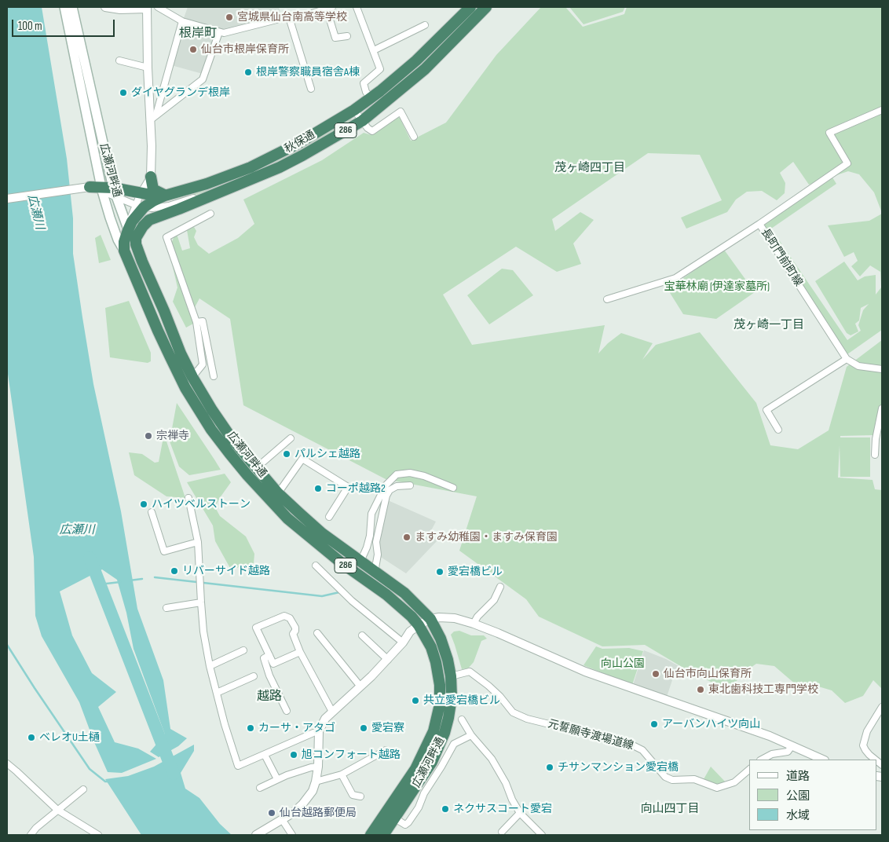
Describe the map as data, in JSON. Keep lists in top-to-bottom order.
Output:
{
  "streets": {
    "highway": ["286", "秋保通", "広瀬河畔通"],
    "street": ["長町門前町線", "元誓願寺渡場道線"]
  },
  "crossings": [
    ["秋保通", "広瀬河畔通"],
    ["広瀬河畔通", "元誓願寺渡場道線"]
  ],
  "districts": [
    "根岸町",
    "茂ヶ崎四丁目",
    "茂ヶ崎一丁目",
    "越路",
    "向山四丁目"
  ],
  "water": ["広瀬川"],
  "parks": ["宝華林廟 (伊達家墓所)", "向山公園"],
  "places": [
    "宮城県仙台南高等学校",
    "仙台市根岸保育所",
    "根岸警察職員宿舎A棟",
    "ダイヤグランデ根岸",
    "宗禅寺",
    "パルシェ越路",
    "コーポ越路2",
    "ハイツベルストーン",
    "ますみ幼稚園・ますみ保育園",
    "リバーサイド越路",
    "愛宕橋ビル",
    "仙台市向山保育所",
    "東北歯科技工専門学校",
    "共立愛宕橋ビル",
    "アーバンハイツ向山",
    "カーサ・アタゴ",
    "愛宕寮",
    "ベレオU土樋",
    "旭コンフォート越路",
    "チサンマンション愛宕橋",
    "ネクサスコート愛宕",
    "仙台越路郵便局"
  ],
  "legend": ["道路", "公園", "水域"],
  "scale_bar": "100 m"
}
